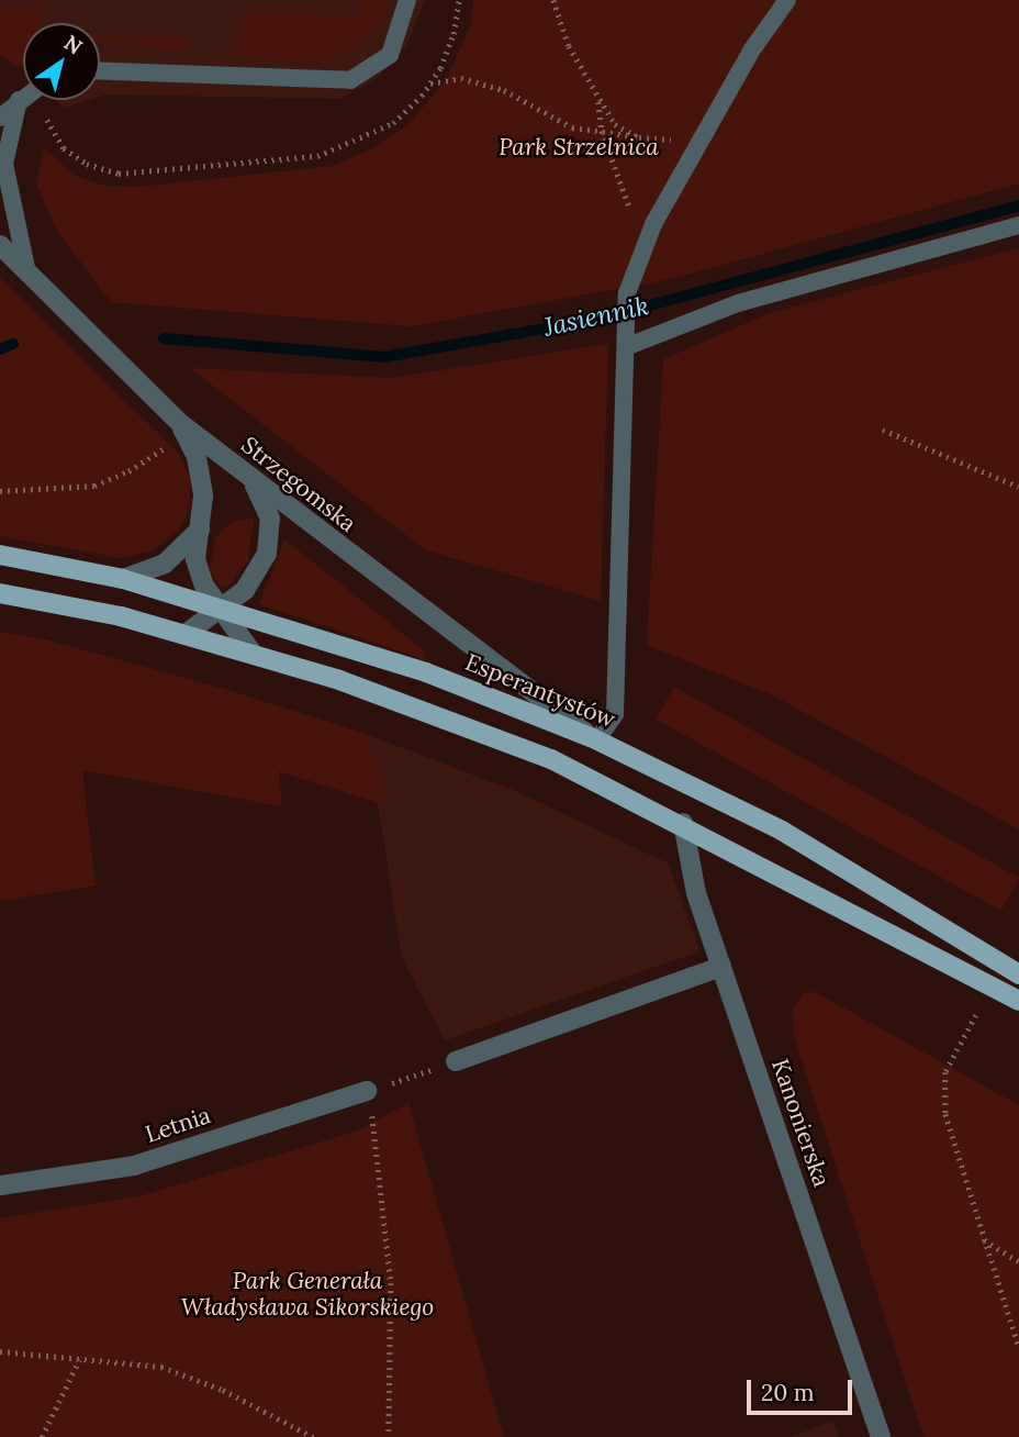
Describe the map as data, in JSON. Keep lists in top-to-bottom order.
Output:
{
  "streets": {
    "main road": ["Esperantystów"],
    "street": ["Strzegomska", "Kanonierska", "Letnia"]
  },
  "crossings": [
    ["Strzegomska", "Esperantystów"]
  ],
  "water": ["Jasiennik"],
  "parks": ["Park Strzelnica", "Park Generała Władysława Sikorskiego"],
  "scale_bar": "20 m",
  "north": "top right"
}
